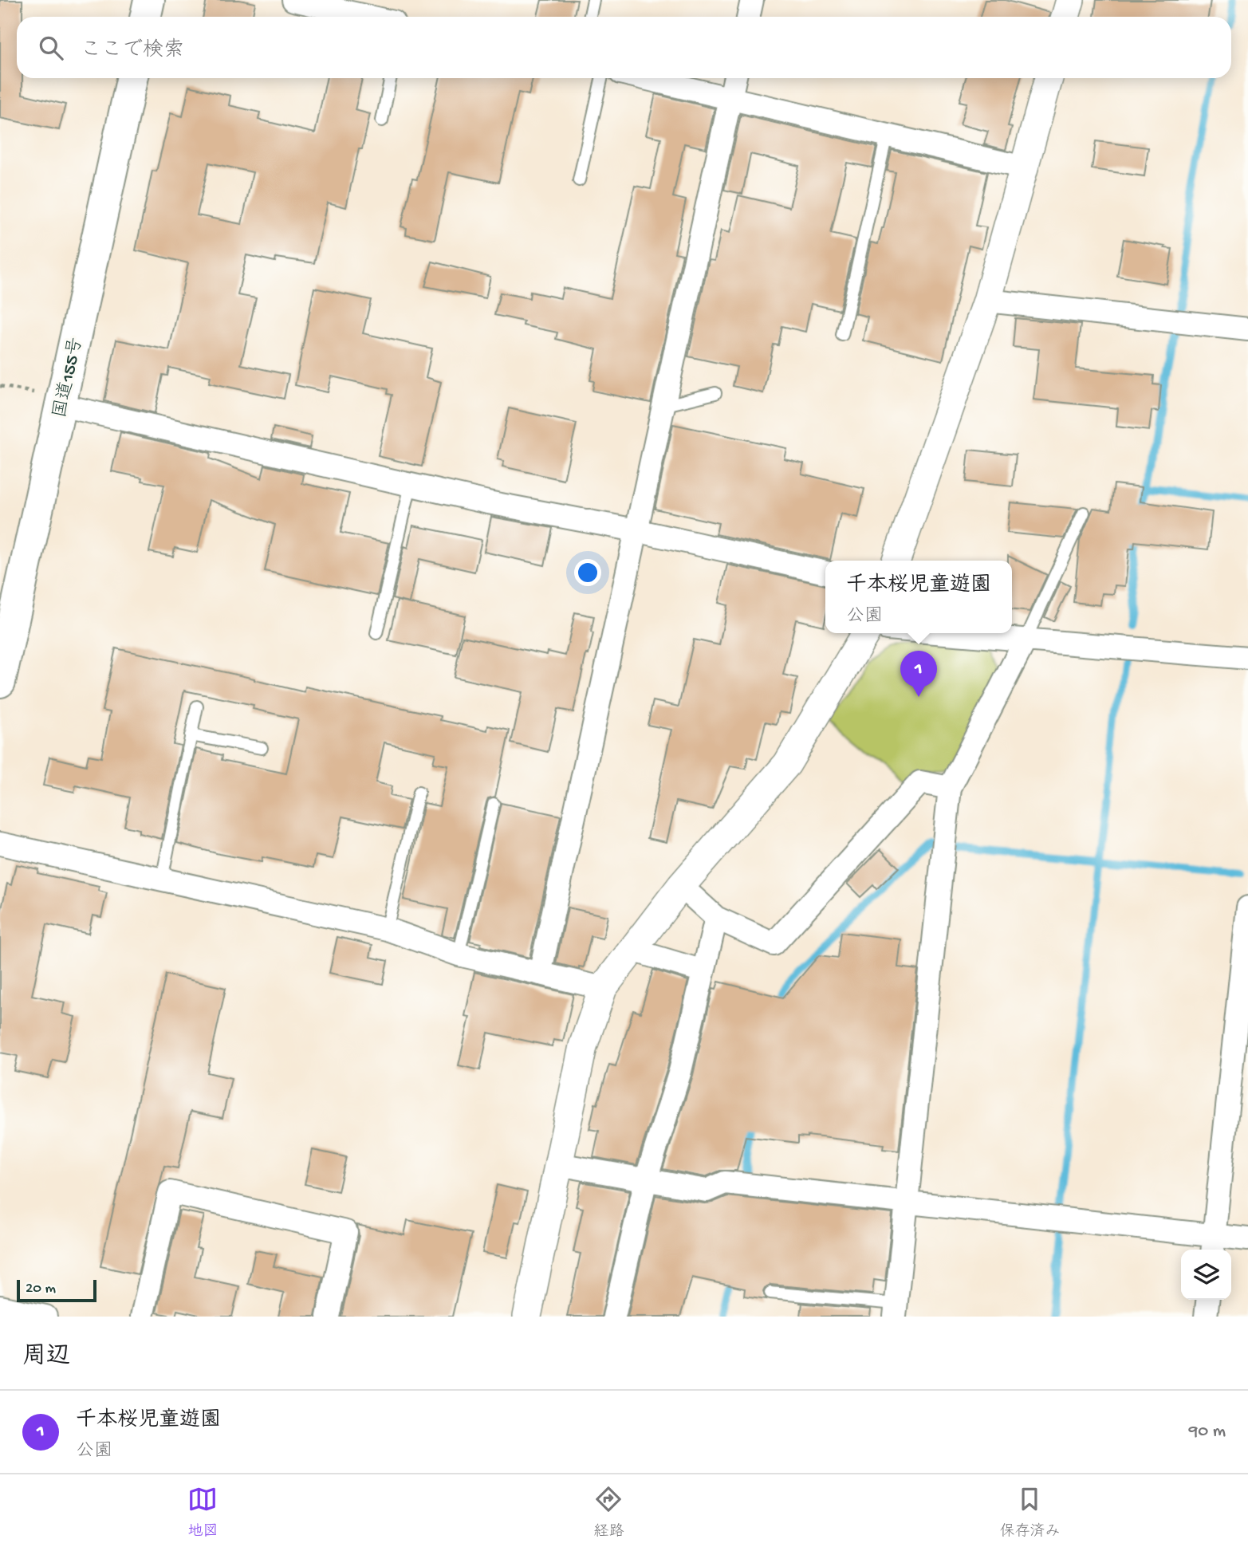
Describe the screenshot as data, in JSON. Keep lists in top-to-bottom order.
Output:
{
  "streets": {
    "highway": ["国道155号"]
  },
  "scale_bar": "20 m",
  "page": {
    "search": "ここで検索",
    "popup": ["千本桜児童遊園", "公園"],
    "pins": "1",
    "scale": "20 m",
    "heading": "周辺",
    "list": [
      {
        "mark": "1",
        "name": "千本桜児童遊園",
        "note": "公園",
        "value": "90 m"
      }
    ],
    "nav": ["地図", "経路", "保存済み"]
  }
}
